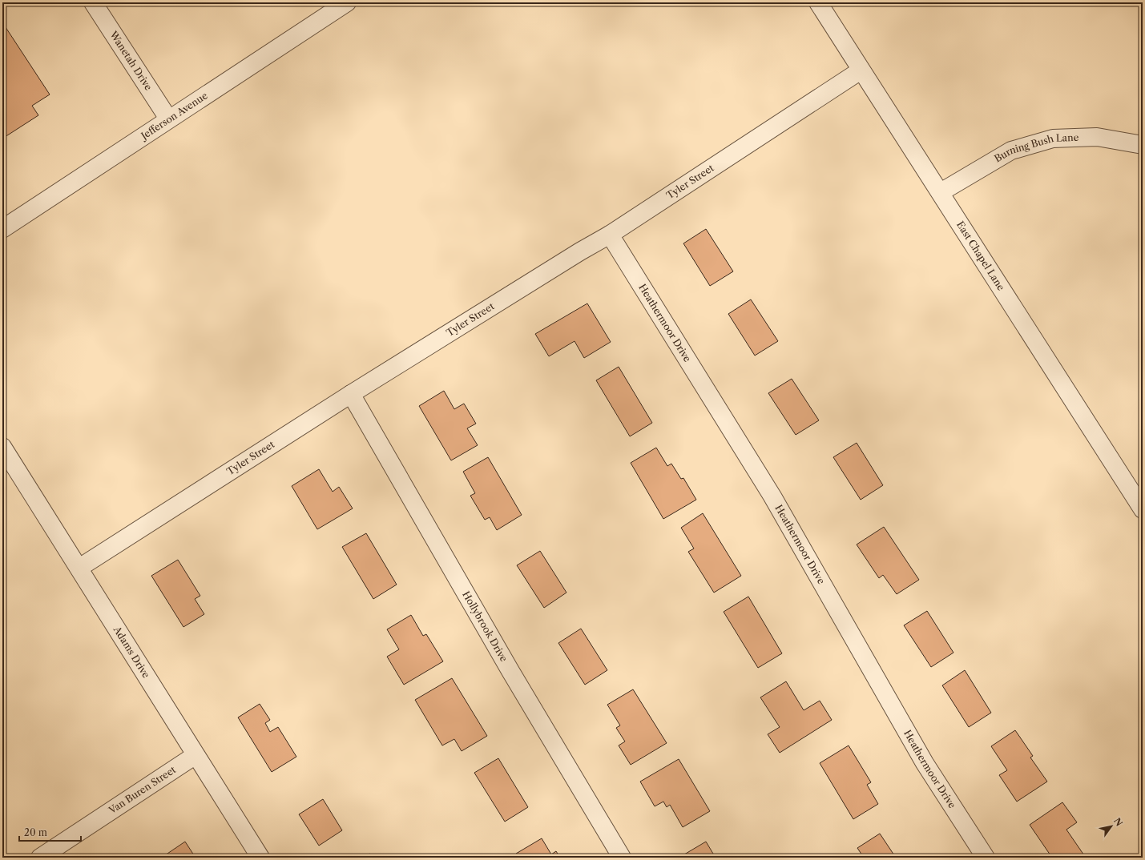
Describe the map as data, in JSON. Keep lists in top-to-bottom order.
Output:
{
  "streets": {
    "street": [
      "Wanetah Drive",
      "Jefferson Avenue",
      "Burning Bush Lane",
      "Tyler Street",
      "East Chapel Lane",
      "Heathermoor Drive",
      "Hollybrook Drive",
      "Adams Drive",
      "Van Buren Street"
    ]
  },
  "crossings": [
    ["Wanetah Drive", "Jefferson Avenue"],
    ["Burning Bush Lane", "East Chapel Lane"],
    ["Tyler Street", "East Chapel Lane"],
    ["Tyler Street", "Heathermoor Drive"],
    ["Tyler Street", "Hollybrook Drive"],
    ["Tyler Street", "Adams Drive"],
    ["Adams Drive", "Van Buren Street"]
  ],
  "scale_bar": "20 m",
  "north": "top right"
}
